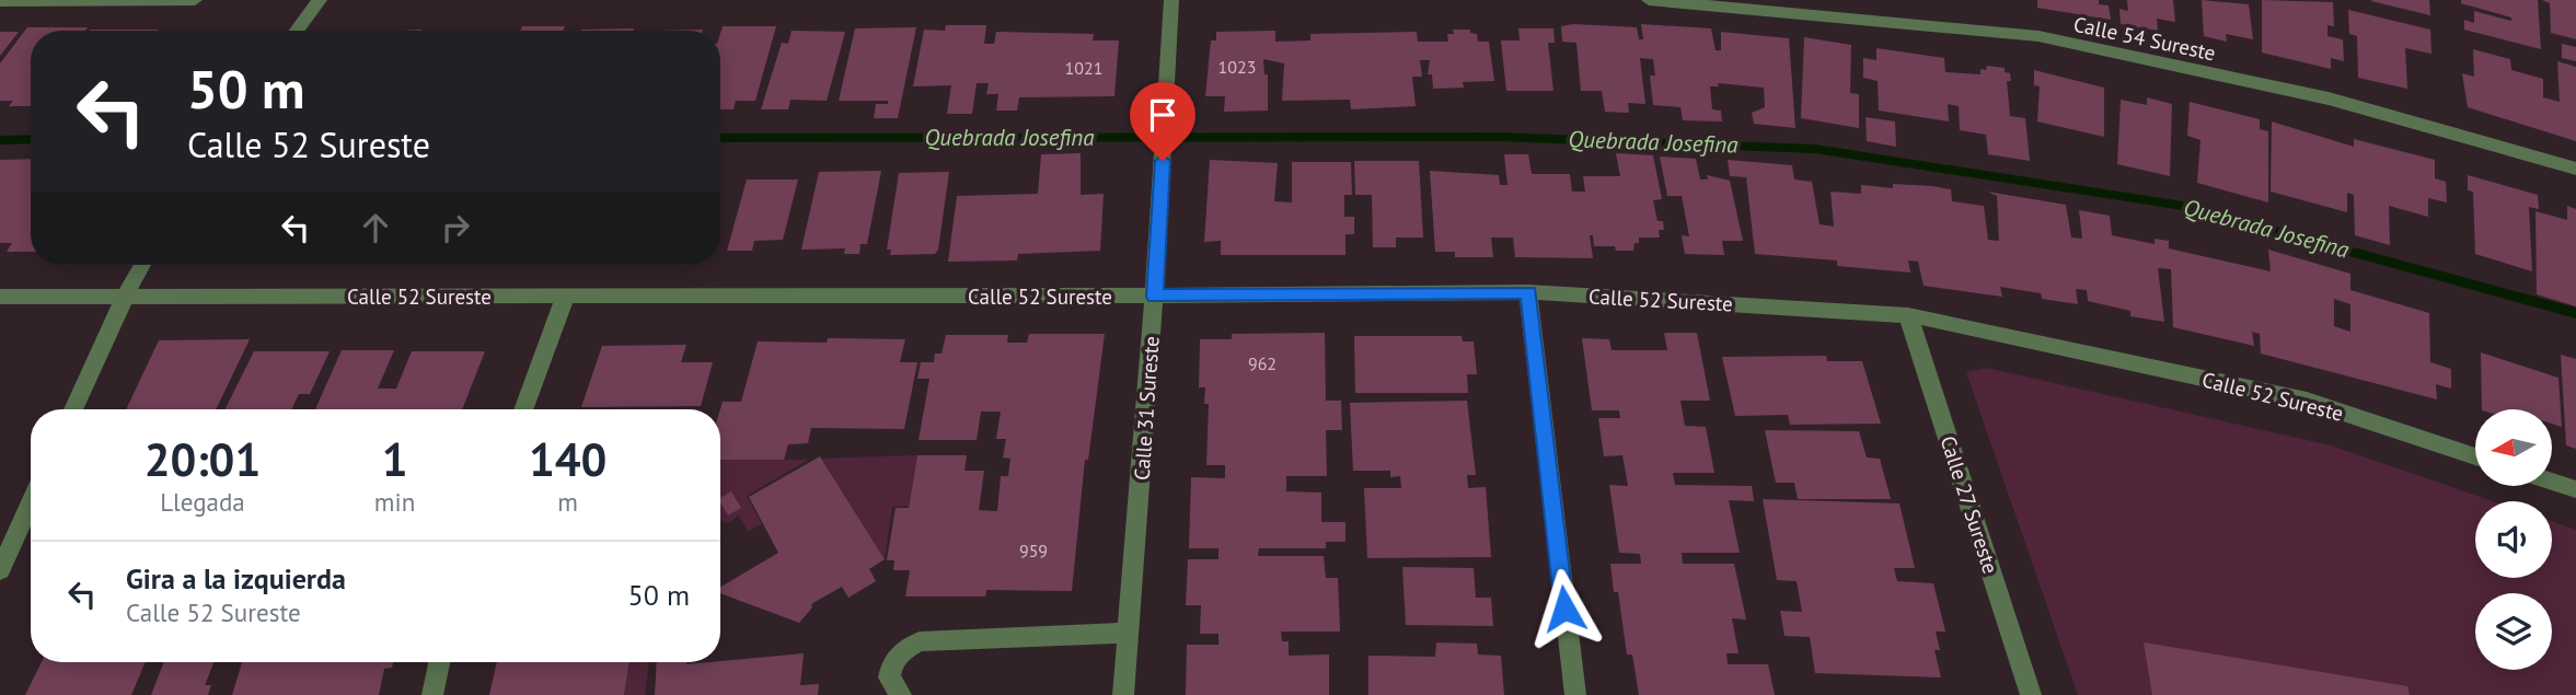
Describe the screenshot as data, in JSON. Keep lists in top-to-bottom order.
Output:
{
  "streets": {
    "street": [
      "Calle 54 Sureste",
      "Calle 52 Sureste",
      "Calle 31 Sureste",
      "Calle 27 Sureste"
    ]
  },
  "crossings": [
    ["Calle 52 Sureste", "Calle 31 Sureste"],
    ["Calle 52 Sureste", "Calle 27 Sureste"]
  ],
  "water": ["Quebrada Josefina"],
  "house_numbers": [
    "1023",
    "1021",
    "962",
    "959"
  ],
  "north": "left",
  "page": {
    "turn": ["50 m", "Calle 52 Sureste"],
    "eta": [
      "20:01",
      "Llegada",
      "1",
      "min",
      "140",
      "m"
    ],
    "list": [
      {
        "name": "Gira a la izquierda",
        "note": "Calle 52 Sureste",
        "value": "50 m"
      }
    ]
  }
}
